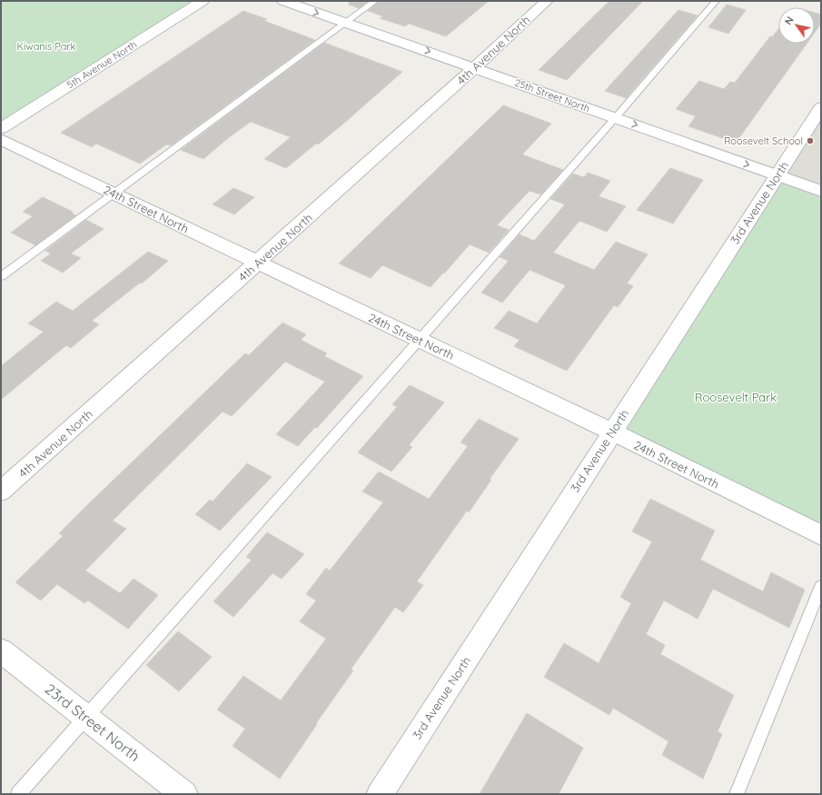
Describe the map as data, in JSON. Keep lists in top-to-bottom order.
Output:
{
  "streets": {
    "street": [
      "4th Avenue North",
      "5th Avenue North",
      "25th Street North",
      "3rd Avenue North",
      "24th Street North",
      "23rd Street North"
    ]
  },
  "crossings": [
    ["4th Avenue North", "25th Street North"],
    ["4th Avenue North", "24th Street North"],
    ["25th Street North", "3rd Avenue North"],
    ["3rd Avenue North", "24th Street North"]
  ],
  "one_way": ["25th Street North"],
  "parks": ["Kiwanis Park", "Roosevelt Park"],
  "places": ["Roosevelt School"],
  "north": "top left"
}
